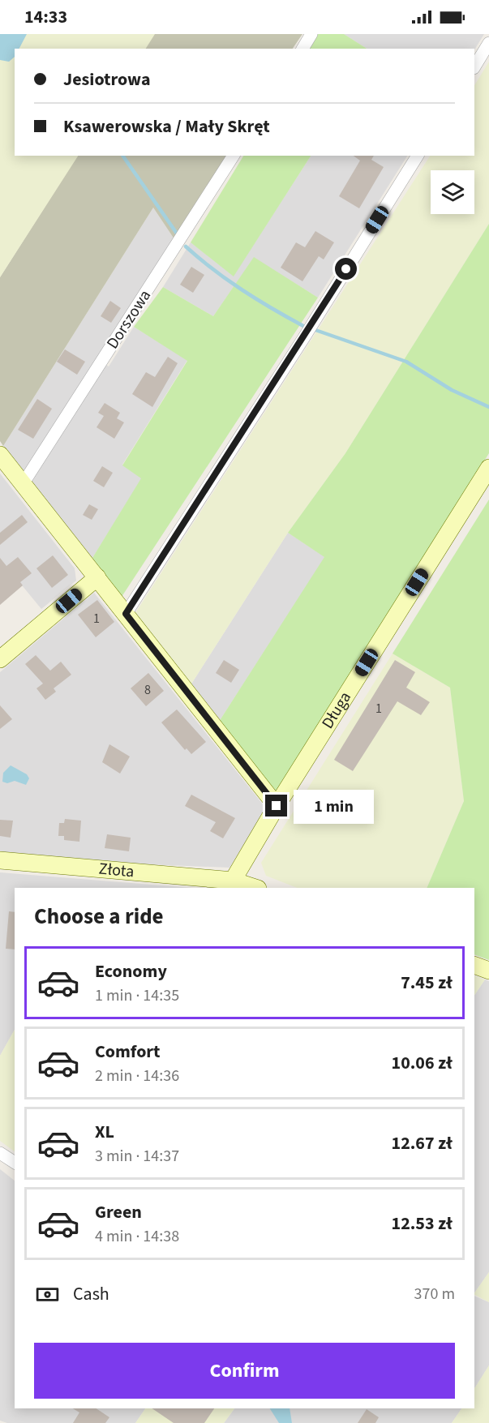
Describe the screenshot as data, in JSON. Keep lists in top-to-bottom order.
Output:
{
  "streets": {
    "street": ["Dorszowa", "Długa", "Złota"]
  },
  "crossings": [
    ["Długa", "Złota"]
  ],
  "house_numbers": ["1", "8", "1"],
  "page": {
    "status": "14:33",
    "banner": ["Jesiotrowa", "Ksawerowska / Mały Skręt"],
    "bubble": "1 min",
    "heading": "Choose a ride",
    "list": [
      {
        "name": "Economy",
        "note": "1 min · 14:35",
        "value": "7.45 zł"
      },
      {
        "name": "Comfort",
        "note": "2 min · 14:36",
        "value": "10.06 zł"
      },
      {
        "name": "XL",
        "note": "3 min · 14:37",
        "value": "12.67 zł"
      },
      {
        "name": "Green",
        "note": "4 min · 14:38",
        "value": "12.53 zł"
      }
    ],
    "pay": ["Cash", "370 m"],
    "buttons": "Confirm"
  }
}
